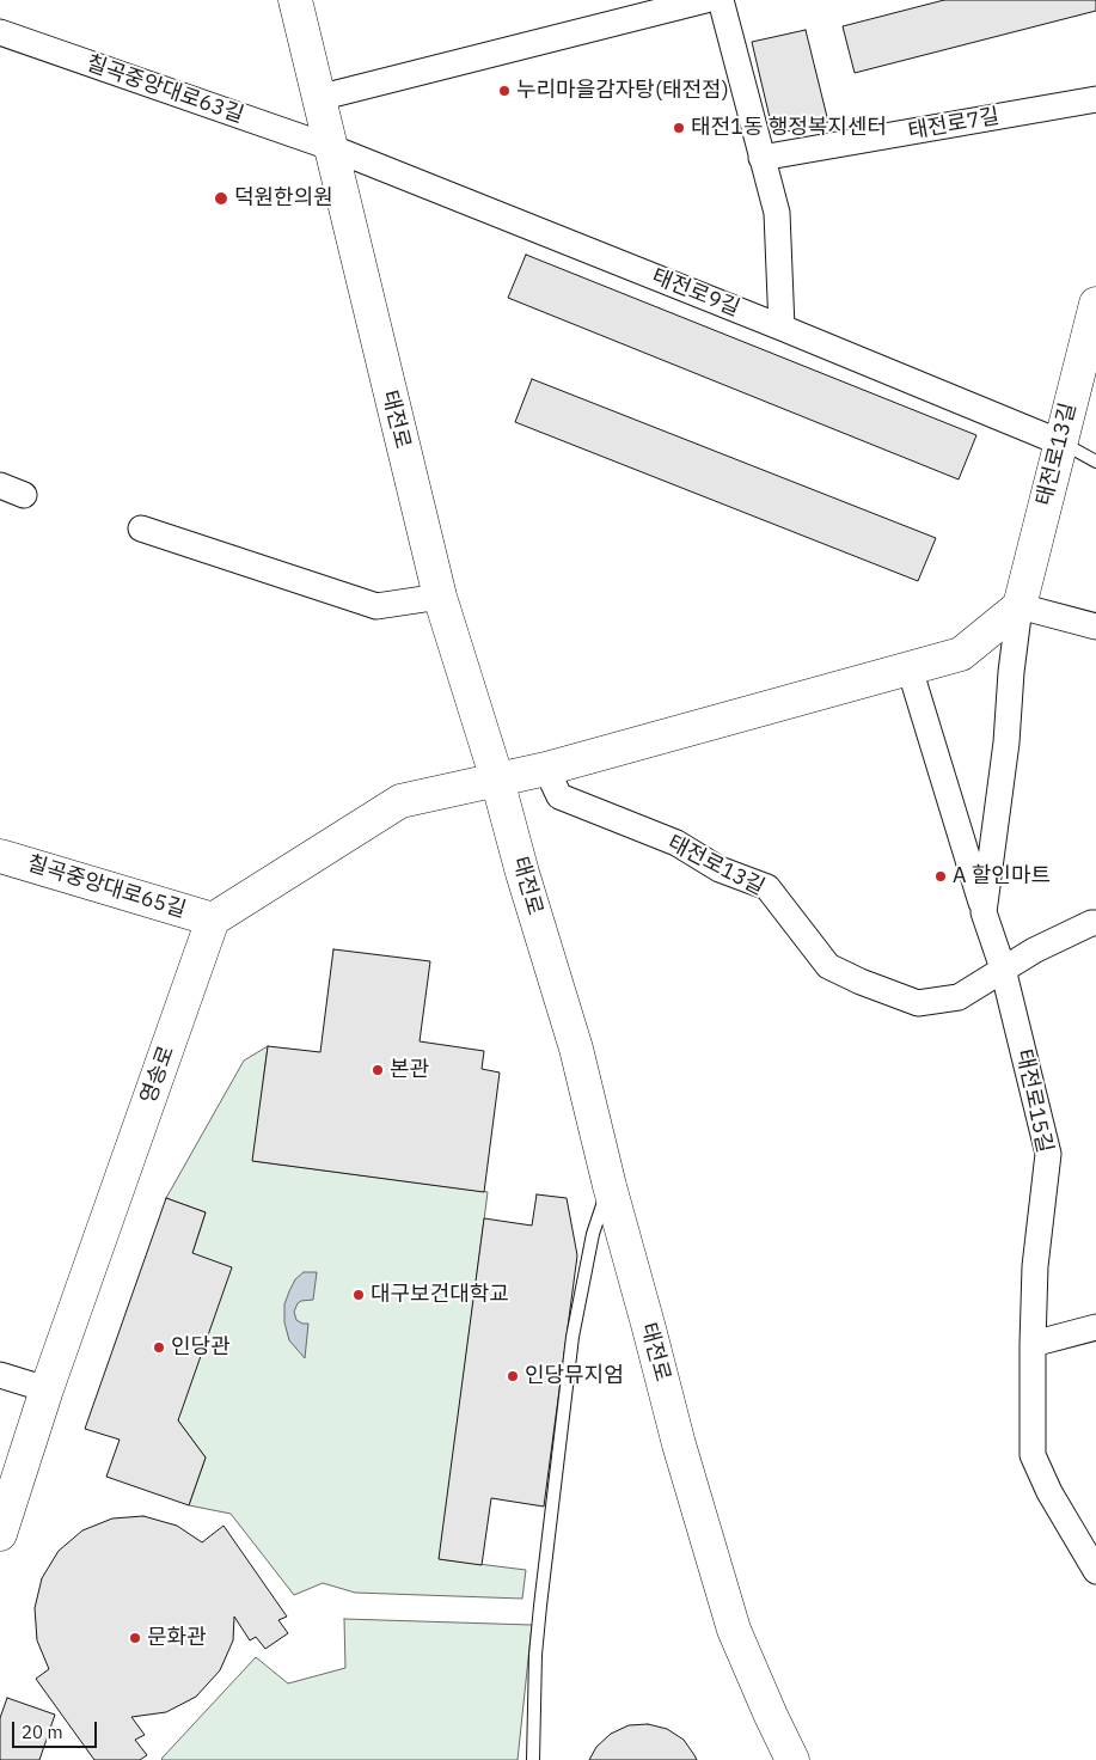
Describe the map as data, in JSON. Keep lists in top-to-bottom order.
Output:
{
  "streets": {
    "main road": [
      "태전로",
      "태전로13길",
      "칠곡중앙대로65길",
      "영송로"
    ],
    "street": [
      "칠곡중앙대로63길",
      "태전로7길",
      "태전로9길",
      "태전로15길"
    ]
  },
  "crossings": [
    ["칠곡중앙대로63길", "태전로9길"],
    ["칠곡중앙대로63길", "태전로"],
    ["태전로9길", "태전로"],
    ["태전로9길", "태전로13길"],
    ["태전로13길", "태전로15길"],
    ["칠곡중앙대로65길", "영송로"]
  ],
  "places": [
    "누리마을감자탕(태전점)",
    "태전1동 행정복지센터",
    "덕원한의원",
    "A 할인마트",
    "본관",
    "대구보건대학교",
    "인당관",
    "인당뮤지엄",
    "문화관"
  ],
  "scale_bar": "20 m"
}
